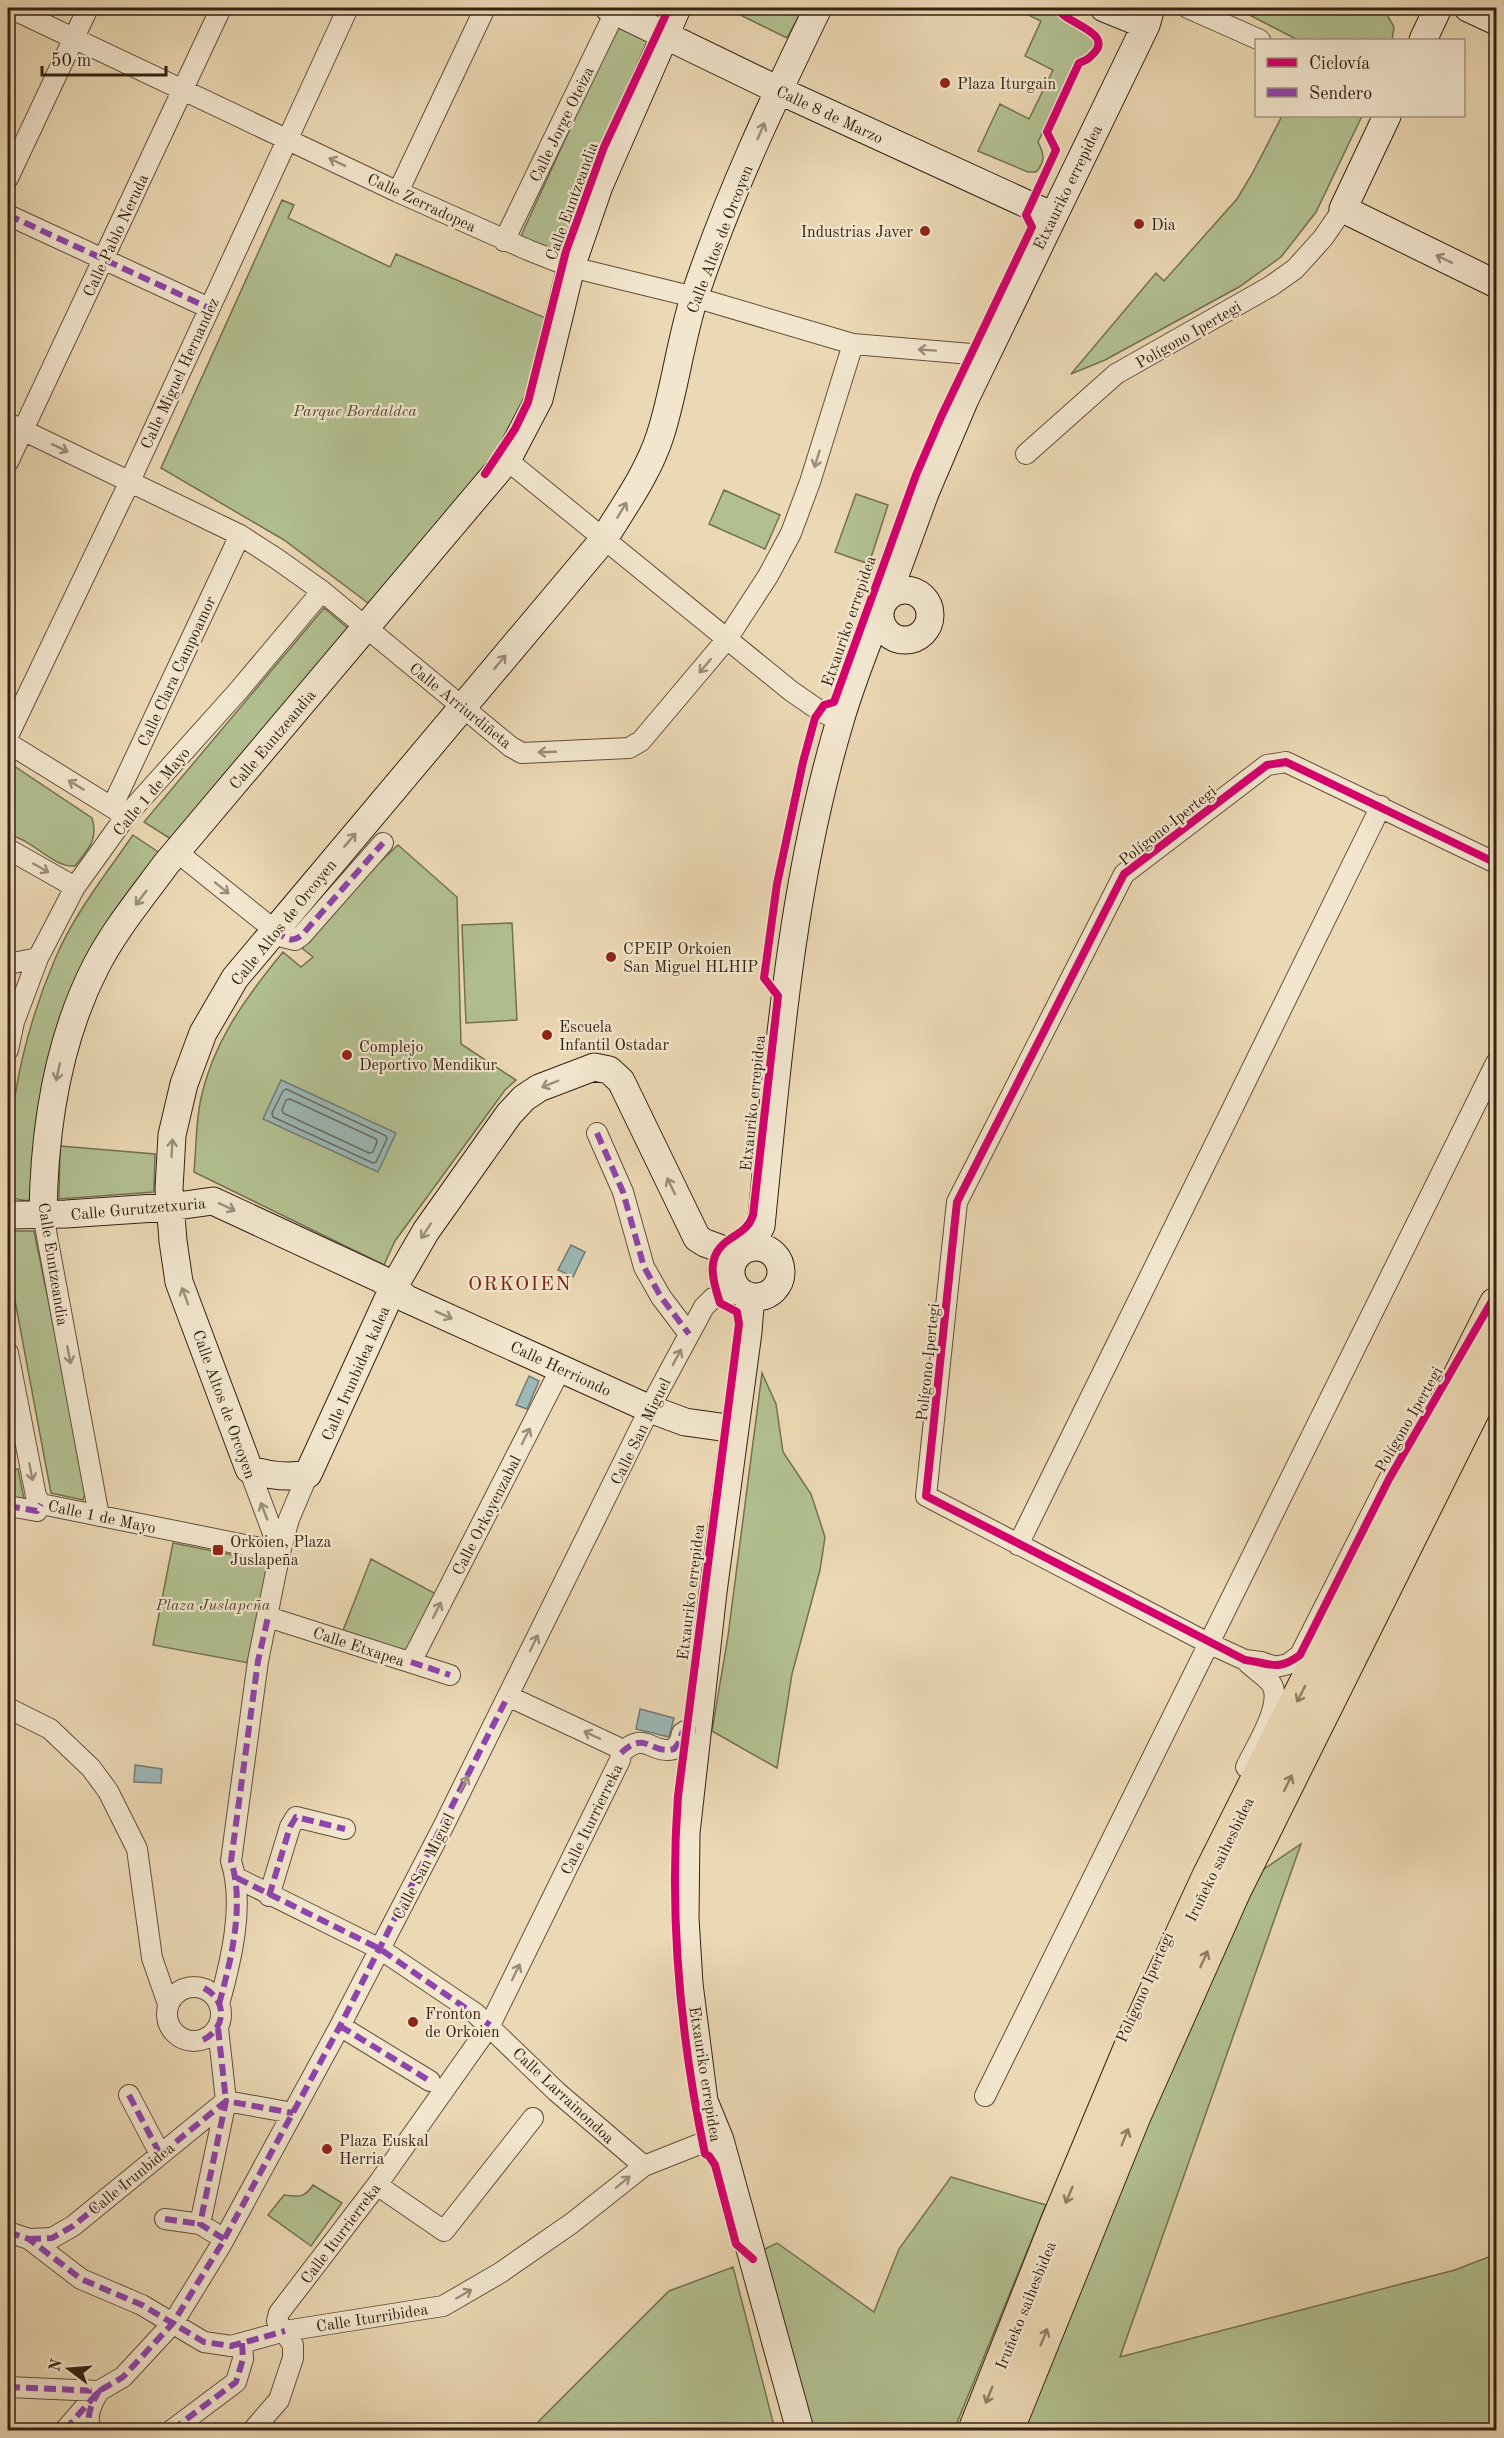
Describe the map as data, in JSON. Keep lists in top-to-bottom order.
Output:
{
  "streets": {
    "highway": ["Iruñeko saihesbidea"],
    "street": [
      "Calle 8 de Marzo",
      "Calle Jorge Oteiza",
      "Etxauriko errepidea",
      "Calle Euntzeandia",
      "Calle Zerradopea",
      "Calle Pablo Neruda",
      "Calle Altos de Orcoyen",
      "Polígono Ipertegi",
      "Calle Miguel Hernandez",
      "Calle Clara Campoamor",
      "Calle Arriurdiñeta",
      "Calle 1 de Mayo",
      "Calle Gurutzetxuria",
      "Calle Herriondo",
      "Calle Irunbidea kalea",
      "Calle San Miguel",
      "Calle Orkoyenzabal",
      "Calle Etxapea",
      "Calle Iturrierreka",
      "Calle Larrainondoa",
      "Calle Irunbidea",
      "Calle Iturribidea"
    ]
  },
  "crossings": [
    ["Calle 8 de Marzo", "Calle Jorge Oteiza"],
    ["Calle 8 de Marzo", "Etxauriko errepidea"],
    ["Calle 8 de Marzo", "Calle Euntzeandia"],
    ["Calle 8 de Marzo", "Calle Altos de Orcoyen"],
    ["Calle Jorge Oteiza", "Calle Zerradopea"],
    ["Etxauriko errepidea", "Calle Herriondo"],
    ["Etxauriko errepidea", "Calle Irunbidea kalea"],
    ["Etxauriko errepidea", "Calle San Miguel"],
    ["Etxauriko errepidea", "Calle Iturrierreka"],
    ["Etxauriko errepidea", "Calle Iturribidea"],
    ["Calle Euntzeandia", "Calle Zerradopea"],
    ["Calle Euntzeandia", "Calle Arriurdiñeta"],
    ["Calle Euntzeandia", "Calle 1 de Mayo"],
    ["Calle Euntzeandia", "Calle Gurutzetxuria"],
    ["Calle Zerradopea", "Calle Pablo Neruda"],
    ["Calle Zerradopea", "Calle Altos de Orcoyen"],
    ["Calle Zerradopea", "Calle Miguel Hernandez"],
    ["Calle Zerradopea", "Calle Arriurdiñeta"],
    ["Calle Pablo Neruda", "Calle Arriurdiñeta"],
    ["Calle Altos de Orcoyen", "Calle Arriurdiñeta"],
    ["Calle Altos de Orcoyen", "Calle 1 de Mayo"],
    ["Calle Altos de Orcoyen", "Calle Gurutzetxuria"],
    ["Calle Altos de Orcoyen", "Calle Irunbidea kalea"],
    ["Polígono Ipertegi", "Iruñeko saihesbidea"],
    ["Calle Miguel Hernandez", "Calle Arriurdiñeta"],
    ["Calle Clara Campoamor", "Calle Arriurdiñeta"],
    ["Calle Clara Campoamor", "Calle 1 de Mayo"],
    ["Calle Arriurdiñeta", "Calle 1 de Mayo"],
    ["Calle 1 de Mayo", "Calle Irunbidea kalea"],
    ["Calle Gurutzetxuria", "Calle Herriondo"],
    ["Calle Gurutzetxuria", "Calle Irunbidea kalea"],
    ["Calle Herriondo", "Calle Irunbidea kalea"],
    ["Calle Herriondo", "Calle San Miguel"],
    ["Calle Herriondo", "Calle Orkoyenzabal"],
    ["Calle Irunbidea kalea", "Calle San Miguel"],
    ["Calle Irunbidea kalea", "Calle Etxapea"],
    ["Calle Irunbidea kalea", "Calle Larrainondoa"],
    ["Calle San Miguel", "Calle Iturrierreka"],
    ["Calle San Miguel", "Calle Larrainondoa"],
    ["Calle San Miguel", "Calle Iturribidea"],
    ["Calle Orkoyenzabal", "Calle Etxapea"],
    ["Calle Iturrierreka", "Calle Larrainondoa"],
    ["Calle Iturrierreka", "Calle Iturribidea"],
    ["Calle Larrainondoa", "Calle Iturribidea"],
    ["Calle Irunbidea", "Calle Iturribidea"]
  ],
  "one_way": [
    "Calle Euntzeandia",
    "Calle Altos de Orcoyen",
    "Calle Gurutzetxuria",
    "Calle San Miguel",
    "Calle Orkoyenzabal",
    "Calle Iturribidea"
  ],
  "districts": ["ORKOIEN"],
  "parks": ["Parque Bordaldea", "Plaza Juslapeña"],
  "places": {
    "other": [
      "Plaza Iturgain",
      "Dia",
      "Industrias Javer",
      "CPEIP Orkoien San Miguel HLHIP",
      "Escuela Infantil Ostadar",
      "Complejo Deportivo Mendikur",
      "Fronton de Orkoien",
      "Plaza Euskal Herria"
    ],
    "transit": ["Orkoien, Plaza Juslapeña"]
  },
  "legend": ["Ciclovía", "Sendero"],
  "scale_bar": "50 m",
  "north": "left"
}
